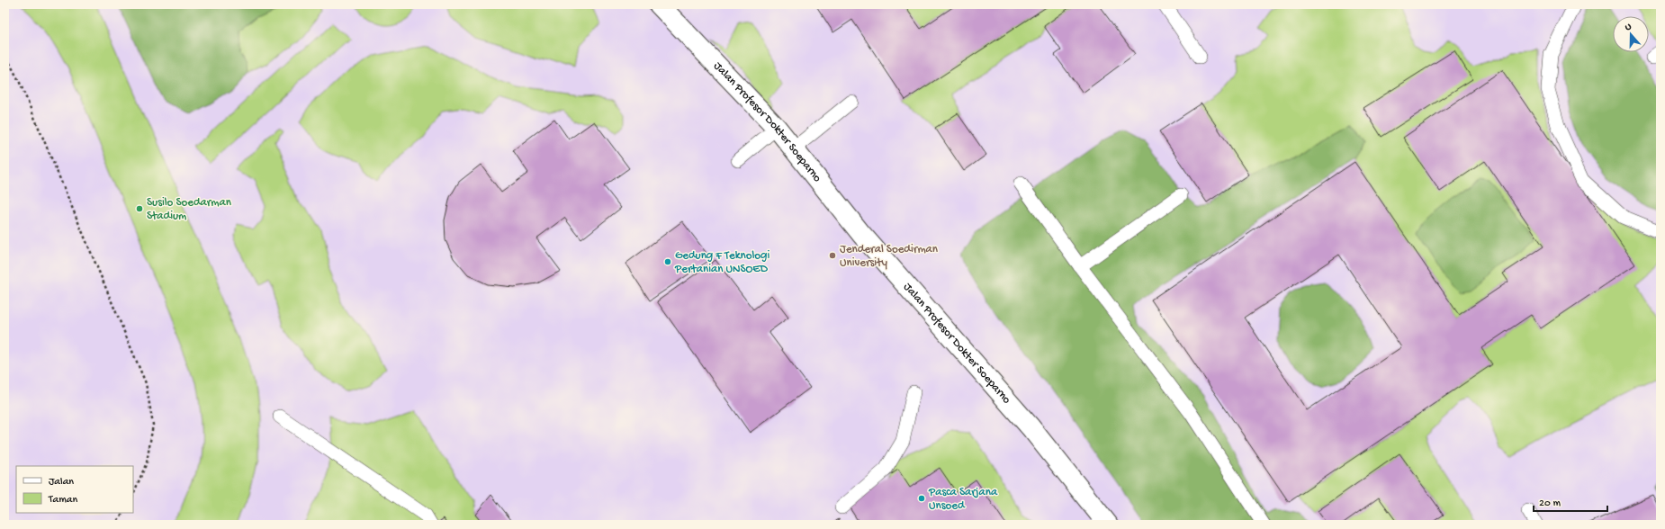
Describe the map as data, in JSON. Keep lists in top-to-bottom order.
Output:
{
  "streets": {
    "street": ["Jalan Profesor Dokter Soeparno"]
  },
  "places": [
    "Susilo Soedarman Stadium",
    "Jenderal Soedirman University",
    "Gedung F Teknologi Pertanian UNSOED",
    "Pasca Sarjana Unsoed"
  ],
  "legend": ["Jalan", "Taman"],
  "scale_bar": "20 m",
  "north": "top"
}
